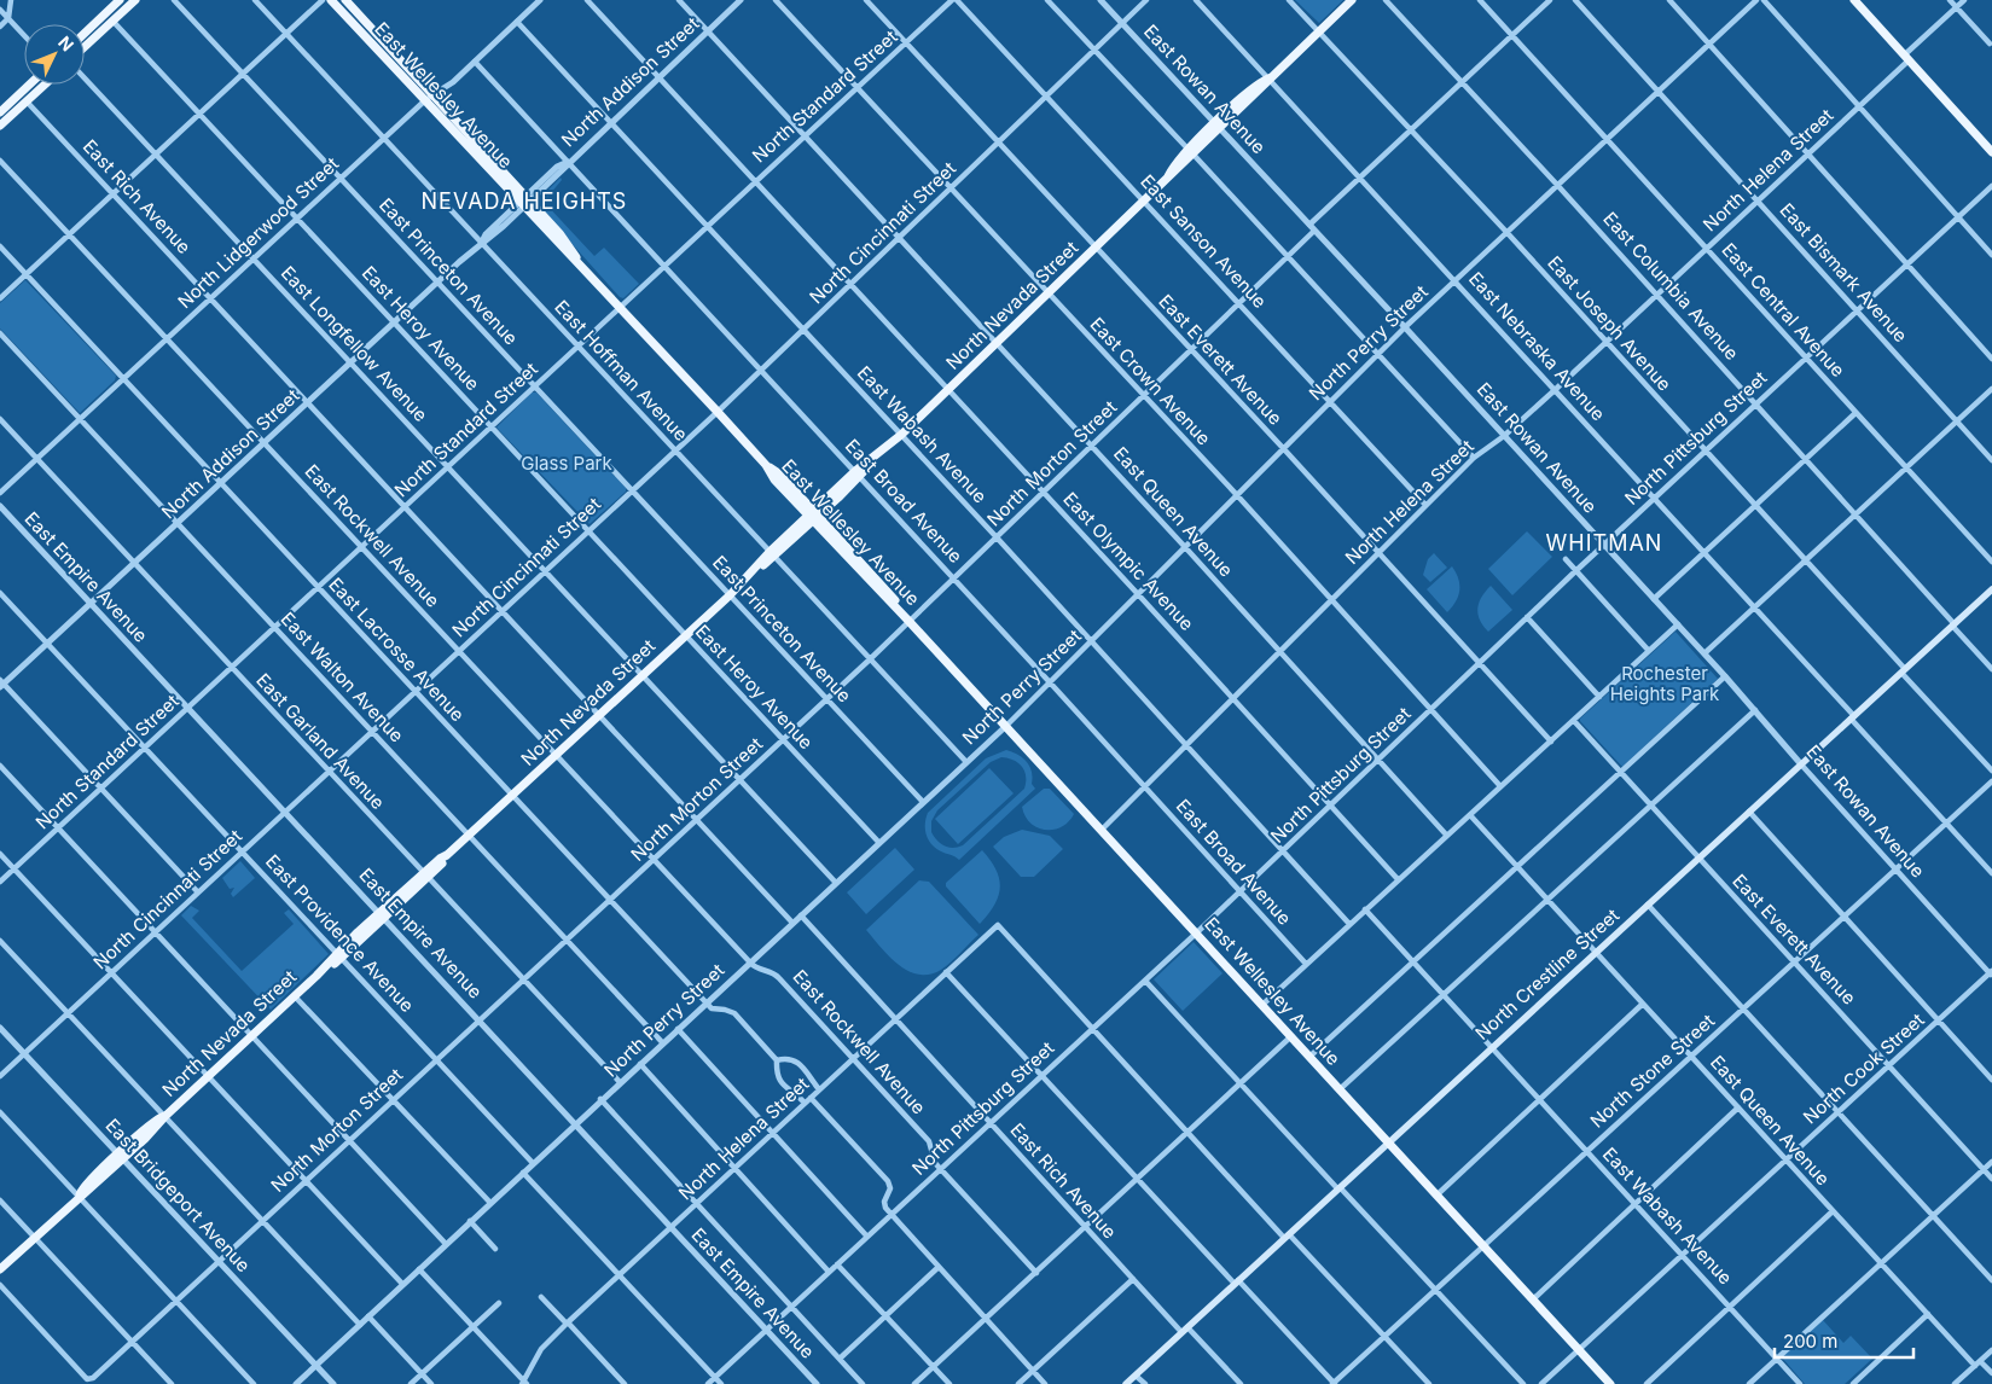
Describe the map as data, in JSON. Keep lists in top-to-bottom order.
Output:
{
  "streets": {
    "main road": ["East Wellesley Avenue", "North Nevada Street", "North Crestline Street"],
    "street": [
      "North Addison Street",
      "East Rowan Avenue",
      "North Standard Street",
      "North Helena Street",
      "East Rich Avenue",
      "North Lidgerwood Street",
      "North Cincinnati Street",
      "East Sanson Avenue",
      "East Princeton Avenue",
      "East Bismark Avenue",
      "East Columbia Avenue",
      "East Central Avenue",
      "East Joseph Avenue",
      "East Heroy Avenue",
      "North Perry Street",
      "East Longfellow Avenue",
      "East Nebraska Avenue",
      "East Everett Avenue",
      "East Hoffman Avenue",
      "East Crown Avenue",
      "East Wabash Avenue",
      "North Pittsburg Street",
      "North Morton Street",
      "East Broad Avenue",
      "East Queen Avenue",
      "East Rockwell Avenue",
      "East Olympic Avenue",
      "East Empire Avenue",
      "East Lacrosse Avenue",
      "East Walton Avenue",
      "East Garland Avenue",
      "East Providence Avenue",
      "North Cook Street",
      "North Stone Street",
      "East Bridgeport Avenue"
    ]
  },
  "crossings": [
    ["North Addison Street", "East Wellesley Avenue"],
    ["North Addison Street", "East Rich Avenue"],
    ["North Addison Street", "East Princeton Avenue"],
    ["North Addison Street", "East Heroy Avenue"],
    ["North Addison Street", "East Longfellow Avenue"],
    ["North Addison Street", "East Hoffman Avenue"],
    ["North Addison Street", "East Wabash Avenue"],
    ["North Addison Street", "East Broad Avenue"],
    ["North Addison Street", "East Queen Avenue"],
    ["North Addison Street", "East Rockwell Avenue"],
    ["North Addison Street", "East Olympic Avenue"],
    ["North Addison Street", "East Empire Avenue"],
    ["North Addison Street", "East Lacrosse Avenue"],
    ["North Addison Street", "East Walton Avenue"],
    ["North Addison Street", "East Garland Avenue"],
    ["North Addison Street", "East Providence Avenue"],
    ["East Rowan Avenue", "North Helena Street"],
    ["East Rowan Avenue", "North Cincinnati Street"],
    ["East Rowan Avenue", "North Nevada Street"],
    ["East Rowan Avenue", "North Perry Street"],
    ["East Rowan Avenue", "North Pittsburg Street"],
    ["East Rowan Avenue", "North Morton Street"],
    ["East Rowan Avenue", "North Crestline Street"],
    ["East Rowan Avenue", "North Cook Street"],
    ["East Rowan Avenue", "North Stone Street"],
    ["East Wellesley Avenue", "North Standard Street"],
    ["East Wellesley Avenue", "North Helena Street"],
    ["East Wellesley Avenue", "North Lidgerwood Street"],
    ["East Wellesley Avenue", "North Cincinnati Street"],
    ["East Wellesley Avenue", "North Nevada Street"],
    ["East Wellesley Avenue", "North Perry Street"],
    ["East Wellesley Avenue", "North Pittsburg Street"],
    ["East Wellesley Avenue", "North Morton Street"],
    ["East Wellesley Avenue", "North Crestline Street"],
    ["East Wellesley Avenue", "North Cook Street"],
    ["East Wellesley Avenue", "North Stone Street"],
    ["North Standard Street", "East Rich Avenue"],
    ["North Standard Street", "East Princeton Avenue"],
    ["North Standard Street", "East Heroy Avenue"],
    ["North Standard Street", "East Longfellow Avenue"],
    ["North Standard Street", "East Everett Avenue"],
    ["North Standard Street", "East Hoffman Avenue"],
    ["North Standard Street", "East Crown Avenue"],
    ["North Standard Street", "East Wabash Avenue"],
    ["North Standard Street", "East Broad Avenue"],
    ["North Standard Street", "East Queen Avenue"],
    ["North Standard Street", "East Rockwell Avenue"],
    ["North Standard Street", "East Olympic Avenue"],
    ["North Standard Street", "East Empire Avenue"],
    ["North Standard Street", "East Lacrosse Avenue"],
    ["North Standard Street", "East Walton Avenue"],
    ["North Standard Street", "East Garland Avenue"],
    ["North Standard Street", "East Providence Avenue"],
    ["North Helena Street", "East Rich Avenue"],
    ["North Helena Street", "East Sanson Avenue"],
    ["North Helena Street", "East Bismark Avenue"],
    ["North Helena Street", "East Columbia Avenue"],
    ["North Helena Street", "East Central Avenue"],
    ["North Helena Street", "East Joseph Avenue"],
    ["North Helena Street", "East Nebraska Avenue"],
    ["North Helena Street", "East Everett Avenue"],
    ["North Helena Street", "East Crown Avenue"],
    ["North Helena Street", "East Wabash Avenue"],
    ["North Helena Street", "North Pittsburg Street"],
    ["North Helena Street", "East Broad Avenue"],
    ["North Helena Street", "East Queen Avenue"],
    ["North Helena Street", "East Rockwell Avenue"],
    ["North Helena Street", "East Olympic Avenue"],
    ["North Helena Street", "East Empire Avenue"],
    ["North Helena Street", "East Lacrosse Avenue"],
    ["East Rich Avenue", "North Lidgerwood Street"],
    ["East Rich Avenue", "North Cincinnati Street"],
    ["East Rich Avenue", "North Nevada Street"],
    ["East Rich Avenue", "North Perry Street"],
    ["East Rich Avenue", "North Pittsburg Street"],
    ["East Rich Avenue", "North Morton Street"],
    ["East Rich Avenue", "North Crestline Street"],
    ["North Lidgerwood Street", "East Princeton Avenue"],
    ["North Lidgerwood Street", "East Heroy Avenue"],
    ["North Lidgerwood Street", "East Longfellow Avenue"],
    ["North Lidgerwood Street", "East Hoffman Avenue"],
    ["North Lidgerwood Street", "East Wabash Avenue"],
    ["North Lidgerwood Street", "East Broad Avenue"],
    ["North Lidgerwood Street", "East Rockwell Avenue"],
    ["North Lidgerwood Street", "East Lacrosse Avenue"],
    ["North Lidgerwood Street", "East Walton Avenue"],
    ["North Lidgerwood Street", "East Garland Avenue"],
    ["North Cincinnati Street", "East Sanson Avenue"],
    ["North Cincinnati Street", "East Princeton Avenue"],
    ["North Cincinnati Street", "East Heroy Avenue"],
    ["North Cincinnati Street", "East Longfellow Avenue"],
    ["North Cincinnati Street", "East Everett Avenue"],
    ["North Cincinnati Street", "East Hoffman Avenue"],
    ["North Cincinnati Street", "East Crown Avenue"],
    ["North Cincinnati Street", "East Wabash Avenue"],
    ["North Cincinnati Street", "East Broad Avenue"],
    ["North Cincinnati Street", "East Queen Avenue"],
    ["North Cincinnati Street", "East Rockwell Avenue"],
    ["North Cincinnati Street", "East Olympic Avenue"],
    ["North Cincinnati Street", "East Empire Avenue"],
    ["North Cincinnati Street", "East Lacrosse Avenue"],
    ["North Cincinnati Street", "East Walton Avenue"],
    ["North Cincinnati Street", "East Garland Avenue"],
    ["North Cincinnati Street", "East Providence Avenue"],
    ["North Cincinnati Street", "East Bridgeport Avenue"],
    ["East Sanson Avenue", "North Nevada Street"],
    ["East Sanson Avenue", "North Perry Street"],
    ["East Sanson Avenue", "North Morton Street"],
    ["East Princeton Avenue", "North Nevada Street"],
    ["East Princeton Avenue", "North Perry Street"],
    ["East Princeton Avenue", "North Morton Street"],
    ["East Bismark Avenue", "North Perry Street"],
    ["East Bismark Avenue", "North Pittsburg Street"],
    ["East Columbia Avenue", "North Perry Street"],
    ["East Columbia Avenue", "North Pittsburg Street"],
    ["East Columbia Avenue", "North Morton Street"],
    ["East Columbia Avenue", "North Crestline Street"],
    ["North Nevada Street", "East Joseph Avenue"],
    ["North Nevada Street", "East Heroy Avenue"],
    ["North Nevada Street", "East Longfellow Avenue"],
    ["North Nevada Street", "East Nebraska Avenue"],
    ["North Nevada Street", "East Everett Avenue"],
    ["North Nevada Street", "East Hoffman Avenue"],
    ["North Nevada Street", "East Crown Avenue"],
    ["North Nevada Street", "East Wabash Avenue"],
    ["North Nevada Street", "East Broad Avenue"],
    ["North Nevada Street", "East Queen Avenue"],
    ["North Nevada Street", "East Rockwell Avenue"],
    ["North Nevada Street", "East Olympic Avenue"],
    ["North Nevada Street", "East Empire Avenue"],
    ["North Nevada Street", "East Lacrosse Avenue"],
    ["North Nevada Street", "East Walton Avenue"],
    ["North Nevada Street", "East Garland Avenue"],
    ["North Nevada Street", "East Providence Avenue"],
    ["North Nevada Street", "East Bridgeport Avenue"],
    ["East Central Avenue", "North Perry Street"],
    ["East Central Avenue", "North Pittsburg Street"],
    ["East Central Avenue", "North Morton Street"],
    ["East Joseph Avenue", "North Perry Street"],
    ["East Joseph Avenue", "North Pittsburg Street"],
    ["East Joseph Avenue", "North Morton Street"],
    ["East Joseph Avenue", "North Crestline Street"],
    ["East Heroy Avenue", "North Perry Street"],
    ["East Heroy Avenue", "North Morton Street"],
    ["North Perry Street", "East Longfellow Avenue"],
    ["North Perry Street", "East Nebraska Avenue"],
    ["North Perry Street", "East Everett Avenue"],
    ["North Perry Street", "East Hoffman Avenue"],
    ["North Perry Street", "East Crown Avenue"],
    ["North Perry Street", "East Wabash Avenue"],
    ["North Perry Street", "East Broad Avenue"],
    ["North Perry Street", "East Queen Avenue"],
    ["North Perry Street", "East Rockwell Avenue"],
    ["North Perry Street", "East Olympic Avenue"],
    ["North Perry Street", "East Empire Avenue"],
    ["North Perry Street", "East Lacrosse Avenue"],
    ["North Perry Street", "East Walton Avenue"],
    ["North Perry Street", "East Garland Avenue"],
    ["North Perry Street", "East Providence Avenue"],
    ["North Perry Street", "East Bridgeport Avenue"],
    ["East Longfellow Avenue", "North Morton Street"],
    ["East Nebraska Avenue", "North Pittsburg Street"],
    ["East Nebraska Avenue", "North Morton Street"],
    ["East Nebraska Avenue", "North Crestline Street"],
    ["East Nebraska Avenue", "North Stone Street"],
    ["East Everett Avenue", "North Pittsburg Street"],
    ["East Everett Avenue", "North Morton Street"],
    ["East Everett Avenue", "North Crestline Street"],
    ["East Everett Avenue", "North Cook Street"],
    ["East Everett Avenue", "North Stone Street"],
    ["East Hoffman Avenue", "North Morton Street"],
    ["East Crown Avenue", "North Pittsburg Street"],
    ["East Crown Avenue", "North Morton Street"],
    ["East Wabash Avenue", "North Pittsburg Street"],
    ["East Wabash Avenue", "North Morton Street"],
    ["East Wabash Avenue", "North Crestline Street"],
    ["East Wabash Avenue", "North Cook Street"],
    ["East Wabash Avenue", "North Stone Street"],
    ["North Pittsburg Street", "East Broad Avenue"],
    ["North Pittsburg Street", "East Queen Avenue"],
    ["North Pittsburg Street", "East Rockwell Avenue"],
    ["North Pittsburg Street", "East Olympic Avenue"],
    ["North Pittsburg Street", "East Empire Avenue"],
    ["North Morton Street", "East Broad Avenue"],
    ["North Morton Street", "East Queen Avenue"],
    ["North Morton Street", "East Rockwell Avenue"],
    ["North Morton Street", "East Olympic Avenue"],
    ["North Morton Street", "East Empire Avenue"],
    ["North Morton Street", "East Lacrosse Avenue"],
    ["North Morton Street", "East Walton Avenue"],
    ["North Morton Street", "East Garland Avenue"],
    ["North Morton Street", "East Providence Avenue"],
    ["North Morton Street", "East Bridgeport Avenue"],
    ["East Queen Avenue", "North Crestline Street"],
    ["East Queen Avenue", "North Cook Street"],
    ["East Queen Avenue", "North Stone Street"]
  ],
  "districts": ["NEVADA HEIGHTS", "WHITMAN"],
  "parks": ["Glass Park", "Rochester Heights Park"],
  "scale_bar": "200 m",
  "north": "top right"
}
